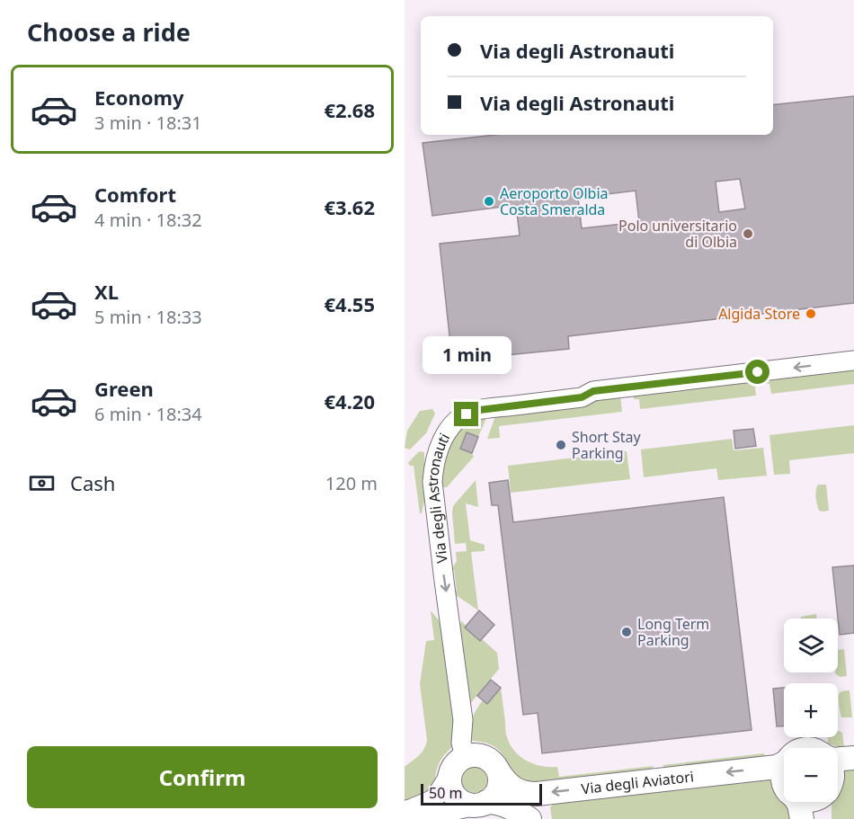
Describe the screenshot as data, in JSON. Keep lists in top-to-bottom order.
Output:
{
  "streets": {
    "main road": ["Via degli Aviatori"],
    "street": ["Via degli Astronauti"]
  },
  "crossings": [
    ["Via degli Astronauti", "Via degli Aviatori"]
  ],
  "one_way": ["Via degli Aviatori"],
  "places": [
    "Aeroporto Olbia Costa Smeralda",
    "Polo universitario di Olbia",
    "Algida Store",
    "Short Stay Parking",
    "Long Term Parking"
  ],
  "scale_bar": "50 m",
  "page": {
    "heading": "Choose a ride",
    "banner": ["Via degli Astronauti", "Via degli Astronauti"],
    "list": [
      {
        "name": "Economy",
        "note": "3 min · 18:31",
        "value": "€2.68"
      },
      {
        "name": "Comfort",
        "note": "4 min · 18:32",
        "value": "€3.62"
      },
      {
        "name": "XL",
        "note": "5 min · 18:33",
        "value": "€4.55"
      },
      {
        "name": "Green",
        "note": "6 min · 18:34",
        "value": "€4.20"
      }
    ],
    "bubble": "1 min",
    "pay": ["Cash", "120 m"],
    "map_buttons": ["+", "−"],
    "buttons": "Confirm",
    "scale": "50 m"
  }
}
